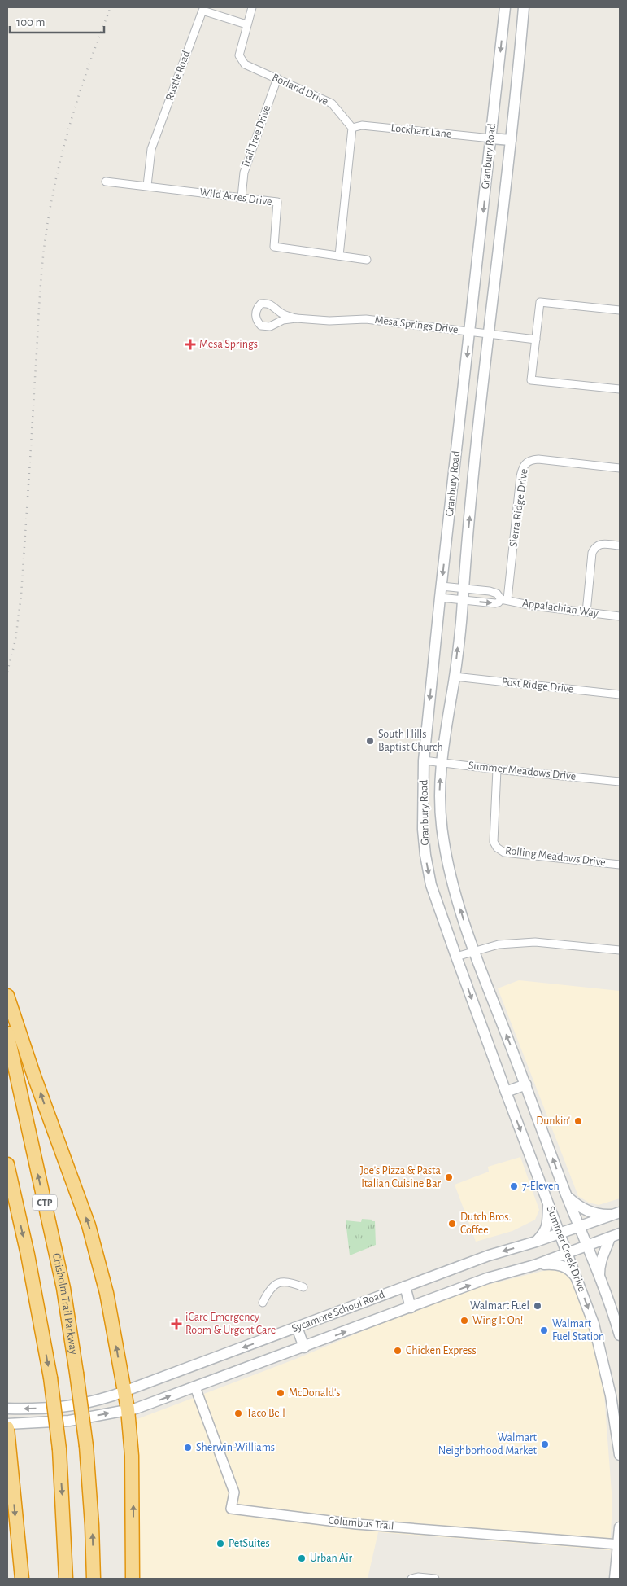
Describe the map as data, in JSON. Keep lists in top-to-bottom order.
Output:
{
  "streets": {
    "highway": ["CTP", "Chisholm Trail Parkway"],
    "main road": ["Granbury Road", "Summer Creek Drive", "Sycamore School Road"],
    "street": [
      "Rustle Road",
      "Borland Drive",
      "Lockhart Lane",
      "Trail Tree Drive",
      "Wild Acres Drive",
      "Mesa Springs Drive",
      "Sierra Ridge Drive",
      "Appalachian Way",
      "Post Ridge Drive",
      "Summer Meadows Drive",
      "Rolling Meadows Drive",
      "Columbus Trail"
    ]
  },
  "crossings": [
    ["Rustle Road", "Borland Drive"],
    ["Rustle Road", "Wild Acres Drive"],
    ["Borland Drive", "Lockhart Lane"],
    ["Borland Drive", "Trail Tree Drive"],
    ["Lockhart Lane", "Granbury Road"],
    ["Trail Tree Drive", "Wild Acres Drive"],
    ["Granbury Road", "Mesa Springs Drive"],
    ["Granbury Road", "Appalachian Way"],
    ["Granbury Road", "Post Ridge Drive"],
    ["Granbury Road", "Summer Meadows Drive"],
    ["Granbury Road", "Summer Creek Drive"],
    ["Sierra Ridge Drive", "Appalachian Way"],
    ["Summer Meadows Drive", "Rolling Meadows Drive"],
    ["Summer Creek Drive", "Sycamore School Road"],
    ["Sycamore School Road", "Columbus Trail"]
  ],
  "places": {
    "health": ["Mesa Springs", "iCare Emergency Room & Urgent Care"],
    "other": [
      "South Hills Baptist Church",
      "Dunkin'",
      "Joe's Pizza & Pasta Italian Cuisine Bar",
      "7-Eleven",
      "Dutch Bros. Coffee",
      "Walmart Fuel",
      "Wing It On!",
      "Walmart Fuel Station",
      "Chicken Express",
      "McDonald's",
      "Taco Bell",
      "Walmart Neighborhood Market",
      "Sherwin-Williams",
      "PetSuites",
      "Urban Air"
    ]
  },
  "scale_bar": "100 m"
}
